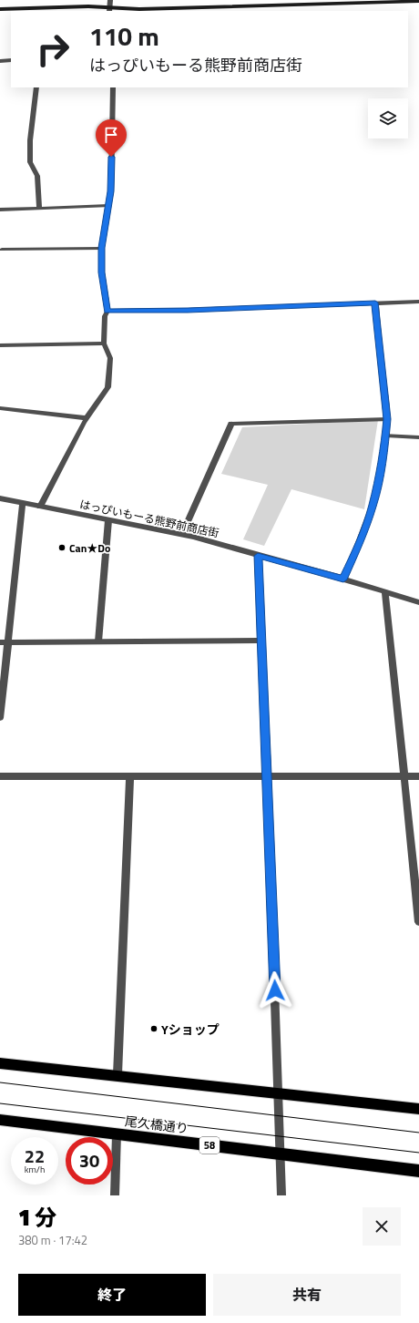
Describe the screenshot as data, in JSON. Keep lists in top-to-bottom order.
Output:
{
  "streets": {
    "main road": ["尾久橋通り", "58"],
    "street": ["はっぴいもーる熊野前商店街"]
  },
  "places": ["Can★Do", "Yショップ"],
  "page": {
    "turn": ["110 m", "はっぴいもーる熊野前商店街"],
    "speed": "22 km/h",
    "limit": "30",
    "heading": ["1 分", "380 m · 17:42"],
    "buttons": ["終了", "共有"]
  }
}
